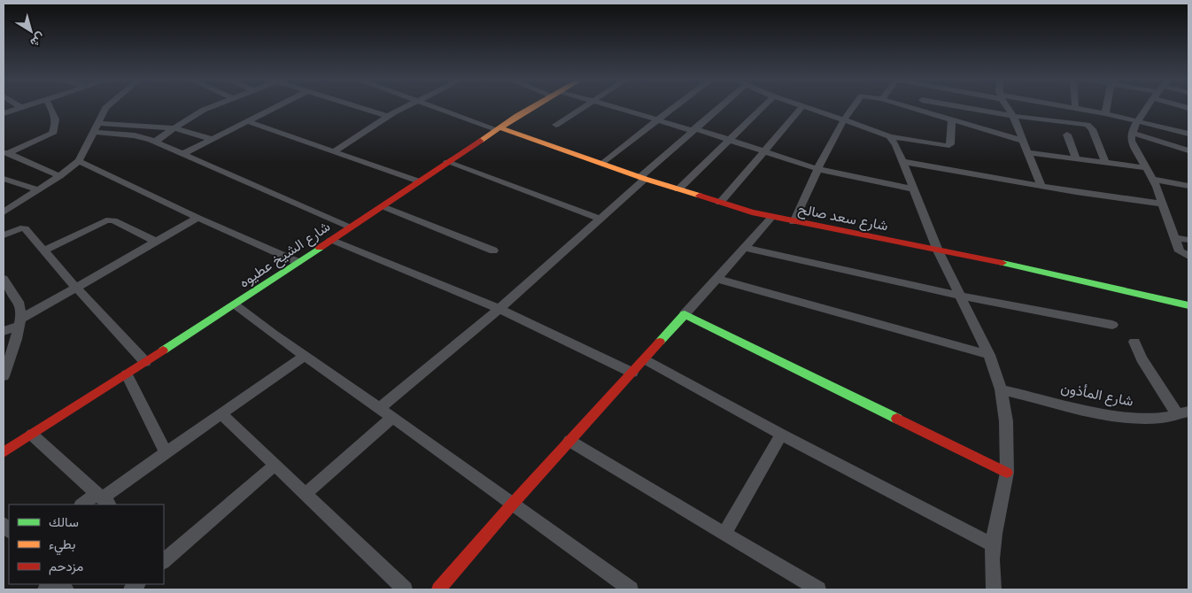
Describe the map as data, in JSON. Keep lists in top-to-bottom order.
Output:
{
  "streets": {
    "street": ["شارع سعد صالح", "شارع الشيخ عطيوه", "شارع المأذون"]
  },
  "crossings": [
    ["شارع سعد صالح", "شارع الشيخ عطيوه"]
  ],
  "legend": ["سالك", "بطيء", "مزدحم"],
  "north": "bottom right"
}
